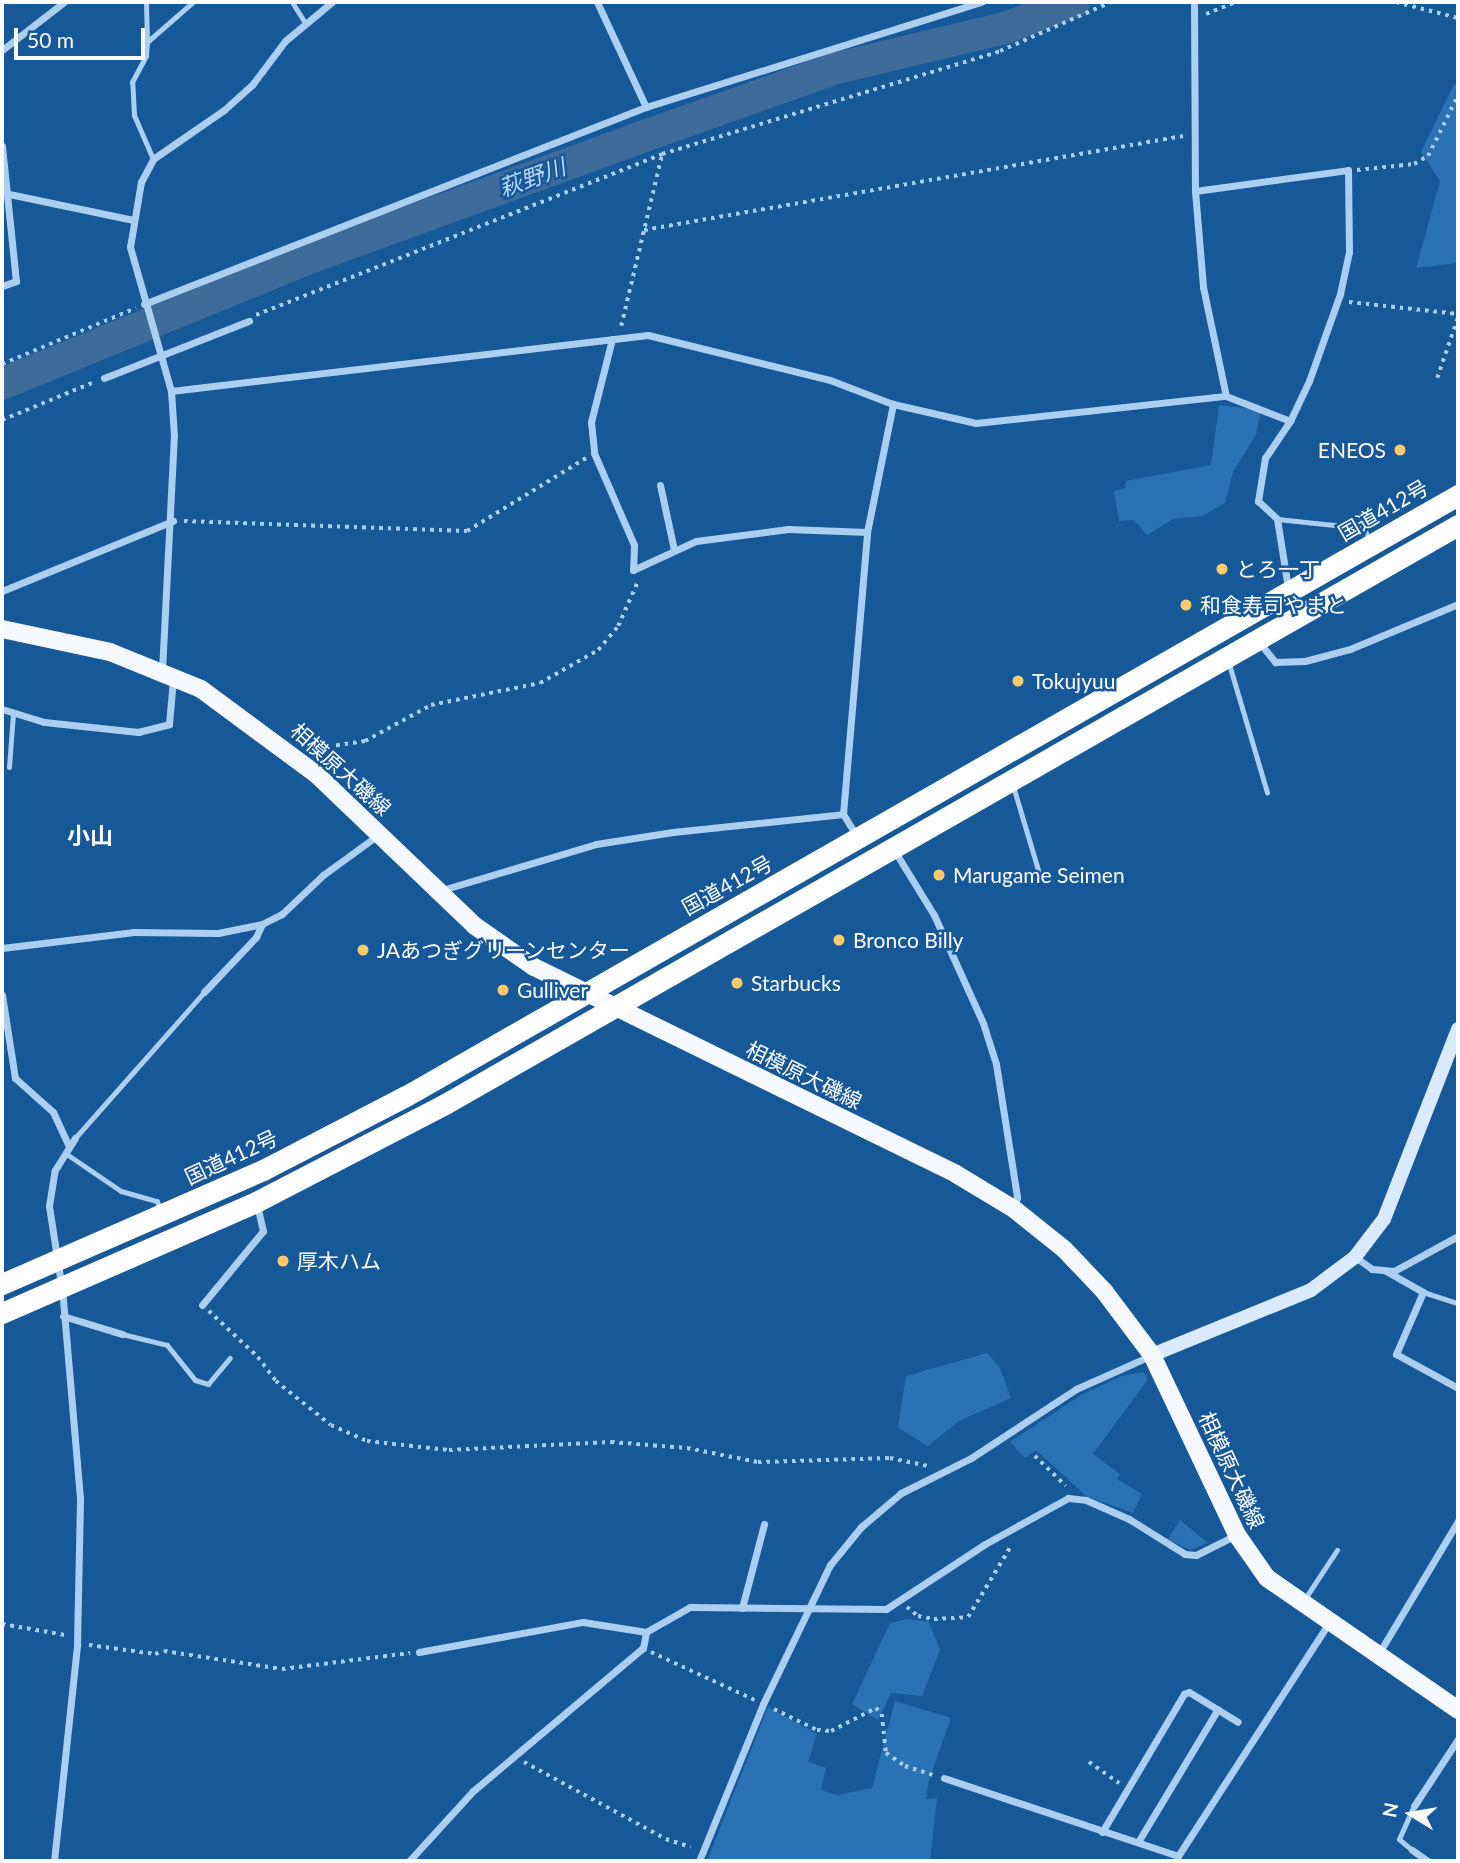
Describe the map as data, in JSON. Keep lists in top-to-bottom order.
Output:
{
  "streets": {
    "highway": ["国道412号"],
    "main road": ["相模原大磯線"]
  },
  "crossings": [
    ["国道412号", "相模原大磯線"]
  ],
  "districts": ["小山"],
  "water": ["萩野川"],
  "places": [
    "ENEOS",
    "とろ一丁",
    "和食寿司やまと",
    "Tokujyuu",
    "Marugame Seimen",
    "Bronco Billy",
    "JAあつぎグリーンセンター",
    "Starbucks",
    "Gulliver",
    "厚木ハム"
  ],
  "scale_bar": "50 m",
  "north": "left"
}
